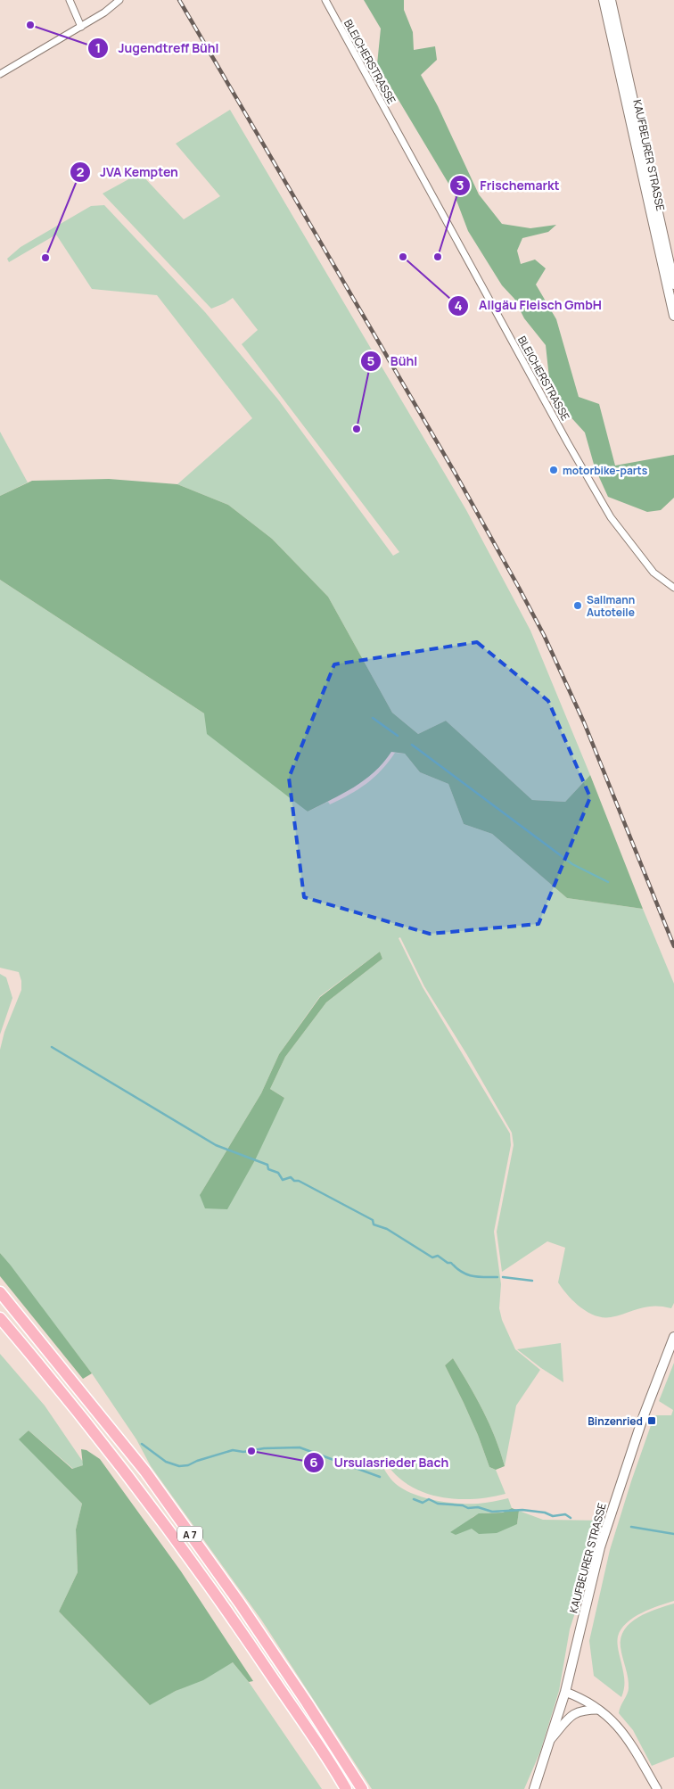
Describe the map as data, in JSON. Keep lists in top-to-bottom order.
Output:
{
  "streets": {
    "highway": ["A 7"],
    "main road": ["KAUFBEURER STRASSE"],
    "street": ["BLEICHERSTRASSE"]
  },
  "places": {
    "other": [
      "Jugendtreff Bühl",
      "Allgäu Fleisch GmbH",
      "Frischemarkt",
      "JVA Kempten",
      "Bühl",
      "motorbike-parts",
      "Sallmann Autoteile",
      "Ursulasrieder Bach"
    ],
    "transit": ["Binzenried"]
  }
}
